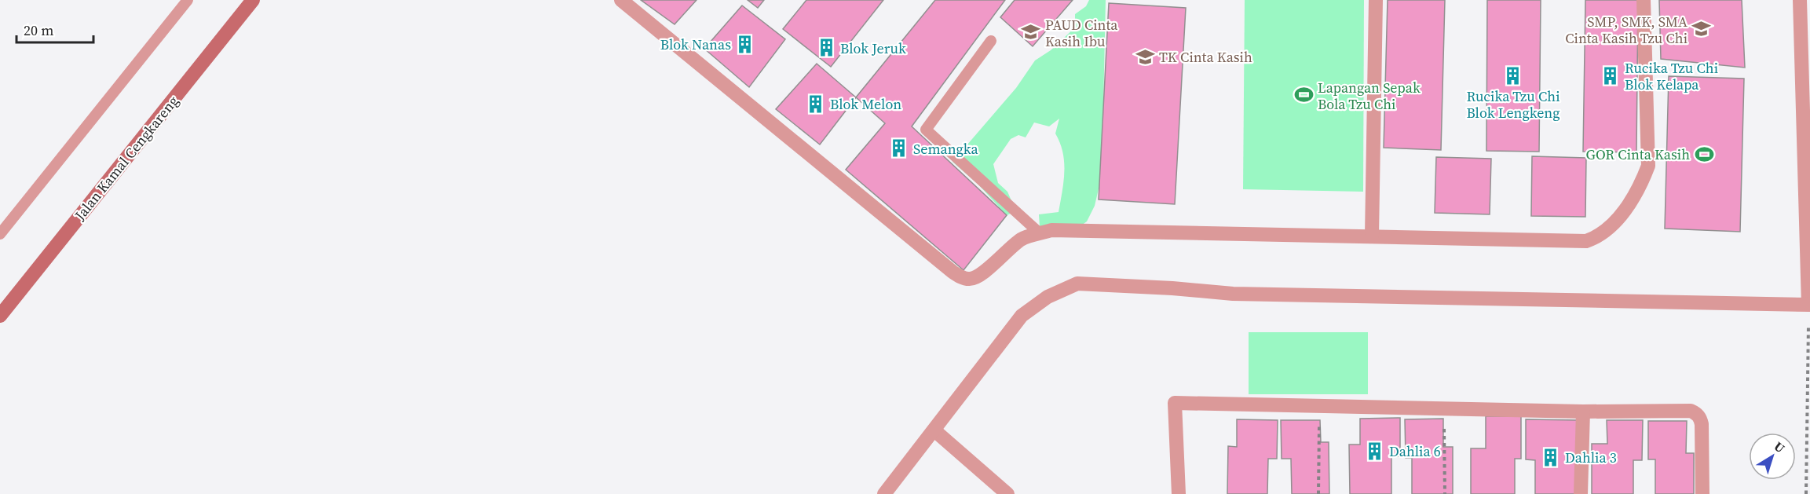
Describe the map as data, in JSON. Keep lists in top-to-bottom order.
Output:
{
  "streets": {
    "street": ["Jalan Kamal Cengkareng"]
  },
  "places": {
    "school or university": ["SMP, SMK, SMA Cinta Kasih Tzu Chi", "PAUD Cinta Kasih Ibu", "TK Cinta Kasih"],
    "building": [
      "Blok Nanas",
      "Blok Jeruk",
      "Rucika Tzu Chi Blok Lengkeng",
      "Rucika Tzu Chi Blok Kelapa",
      "Blok Melon",
      "Semangka",
      "Dahlia 6",
      "Dahlia 3"
    ],
    "sports": ["Lapangan Sepak Bola Tzu Chi", "GOR Cinta Kasih"]
  },
  "scale_bar": "20 m",
  "north": "top right"
}
